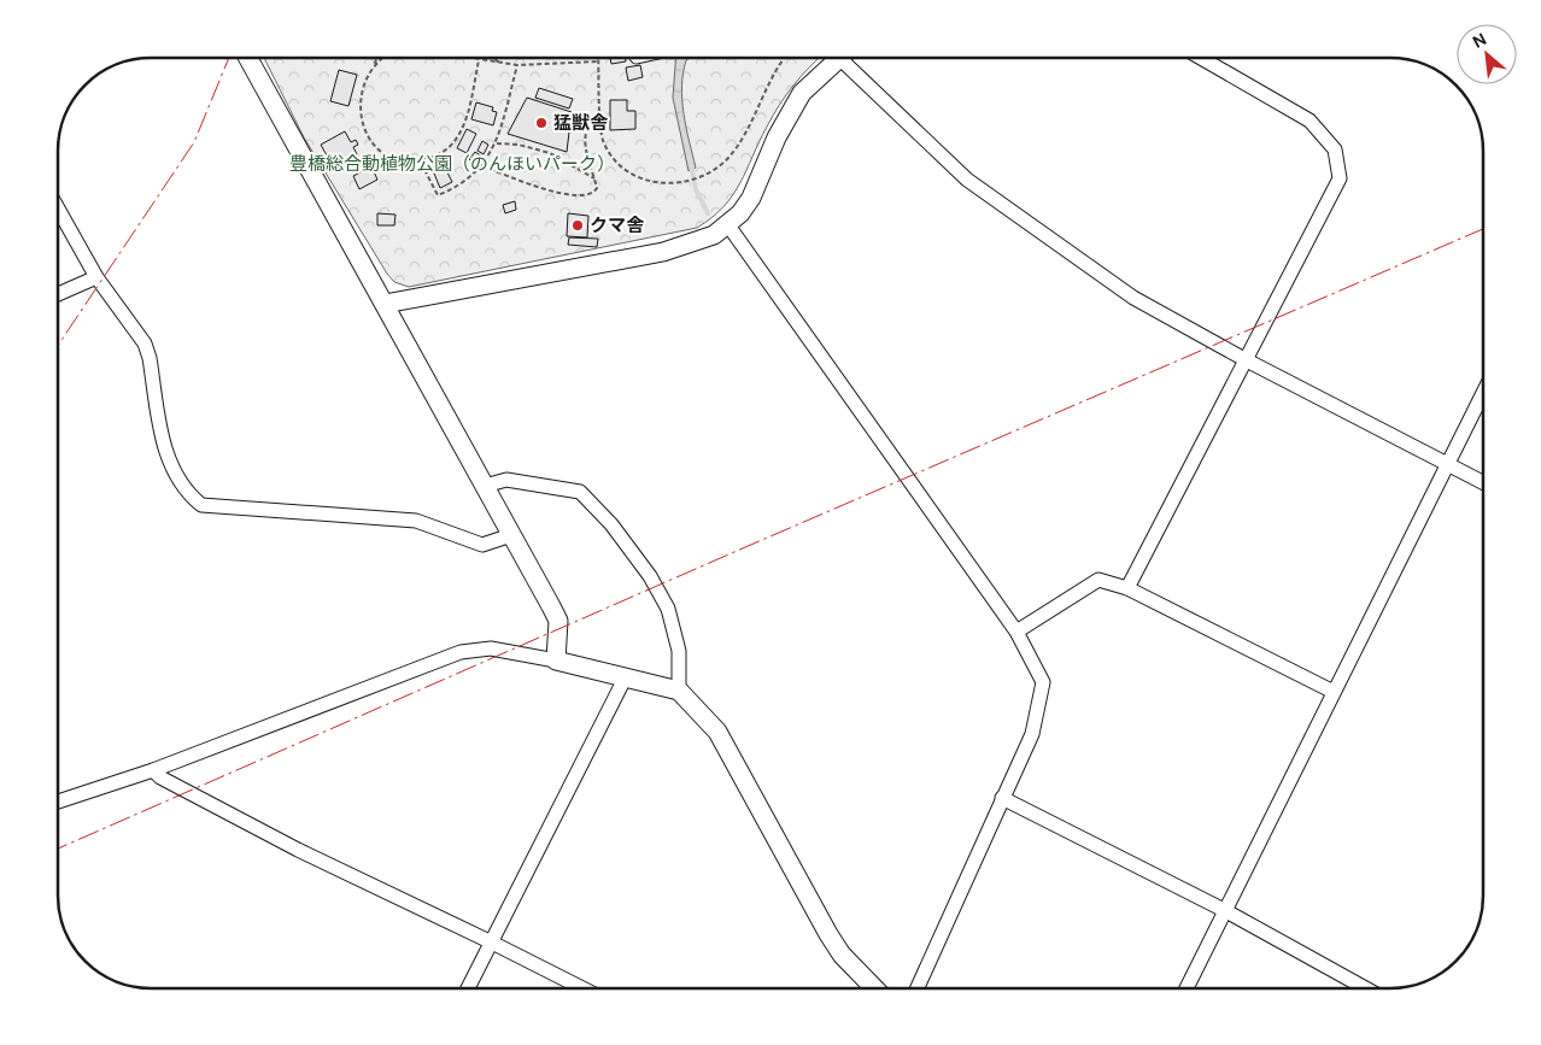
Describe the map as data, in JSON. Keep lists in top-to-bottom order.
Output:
{
  "parks": ["豊橋総合動植物公園（のんほいパーク）"],
  "places": ["猛獣舎", "クマ舎"],
  "north": "top left"
}
